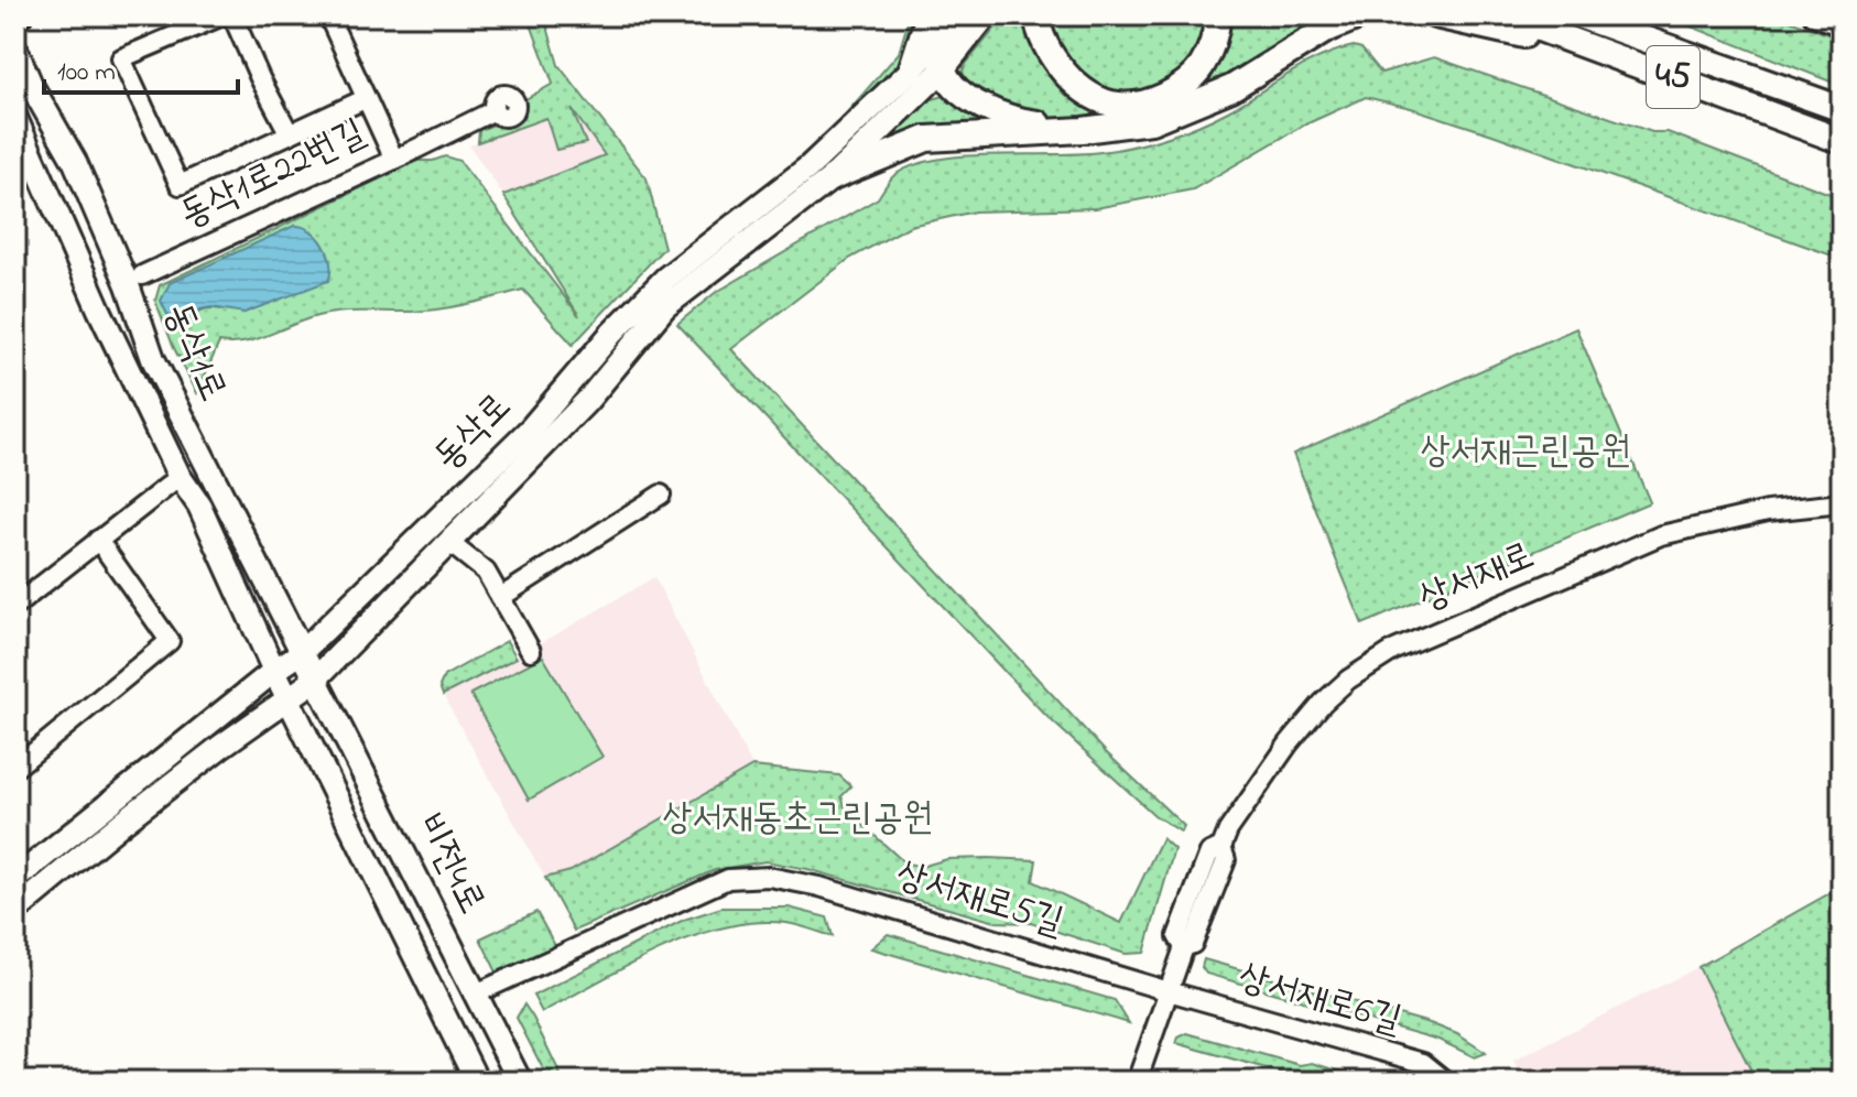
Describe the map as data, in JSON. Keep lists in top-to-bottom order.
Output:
{
  "streets": {
    "highway": ["45"],
    "main road": ["동삭1로", "동삭로", "비전4로"],
    "street": [
      "동삭1로22번길",
      "상서재로",
      "상서재로5길",
      "상서재로6길"
    ]
  },
  "crossings": [
    ["동삭1로", "동삭로"],
    ["동삭1로", "비전4로"],
    ["동삭로", "비전4로"],
    ["상서재로", "상서재로5길"],
    ["상서재로", "상서재로6길"],
    ["비전4로", "상서재로5길"],
    ["상서재로5길", "상서재로6길"]
  ],
  "parks": ["상서재근린공원", "상서재동초근린공원"],
  "scale_bar": "100 m"
}
